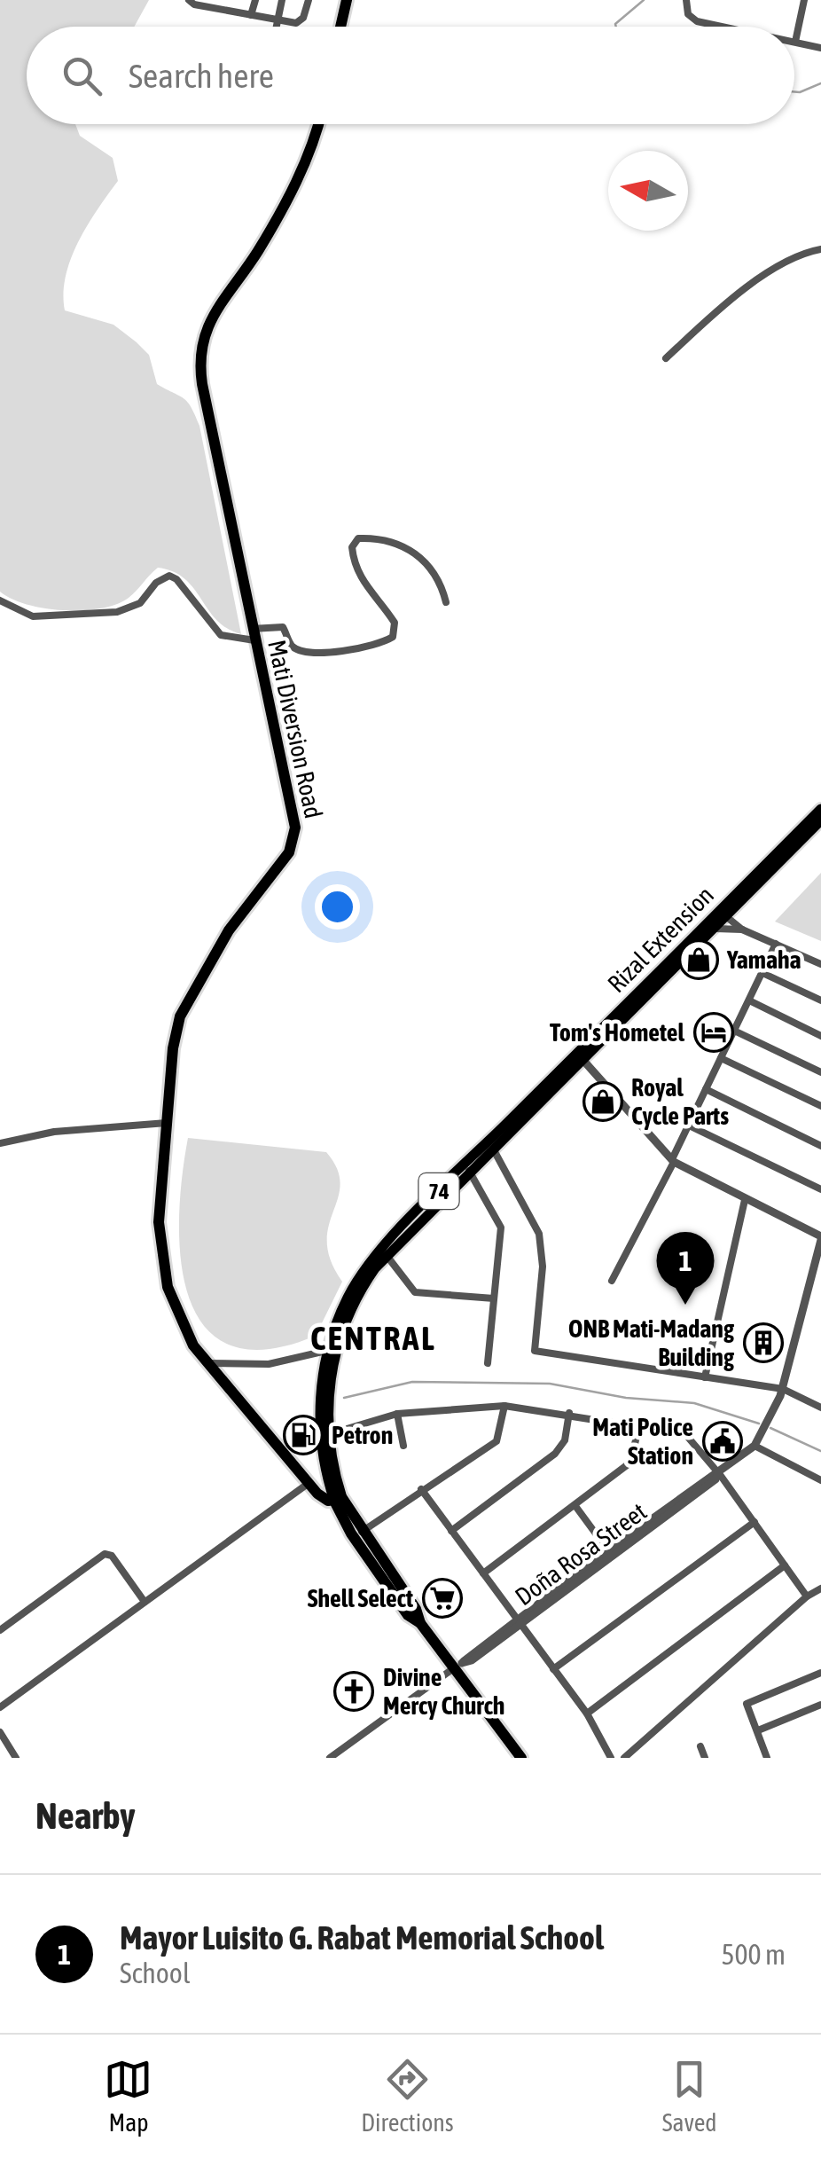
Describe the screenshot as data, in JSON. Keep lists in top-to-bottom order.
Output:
{
  "streets": {
    "highway": ["Mati Diversion Road", "74"],
    "main road": ["Rizal Extension"],
    "street": ["Doña Rosa Street"]
  },
  "crossings": [
    ["Mati Diversion Road", "Rizal Extension"],
    ["Mati Diversion Road", "74"],
    ["Rizal Extension", "74"],
    ["74", "Doña Rosa Street"]
  ],
  "districts": ["CENTRAL"],
  "places": {
    "shop": ["Yamaha", "Royal Cycle Parts"],
    "hotel": ["Tom's Hometel"],
    "building": ["ONB Mati-Madang Building"],
    "fuel station": ["Petron"],
    "public building": ["Mati Police Station"],
    "supermarket": ["Shell Select"],
    "church": ["Divine Mercy Church"]
  },
  "north": "left",
  "page": {
    "search": "Search here",
    "pins": "1",
    "heading": "Nearby",
    "list": [
      {
        "mark": "1",
        "name": "Mayor Luisito G. Rabat Memorial School",
        "note": "School",
        "value": "500 m"
      }
    ],
    "nav": ["Map", "Directions", "Saved"]
  }
}
